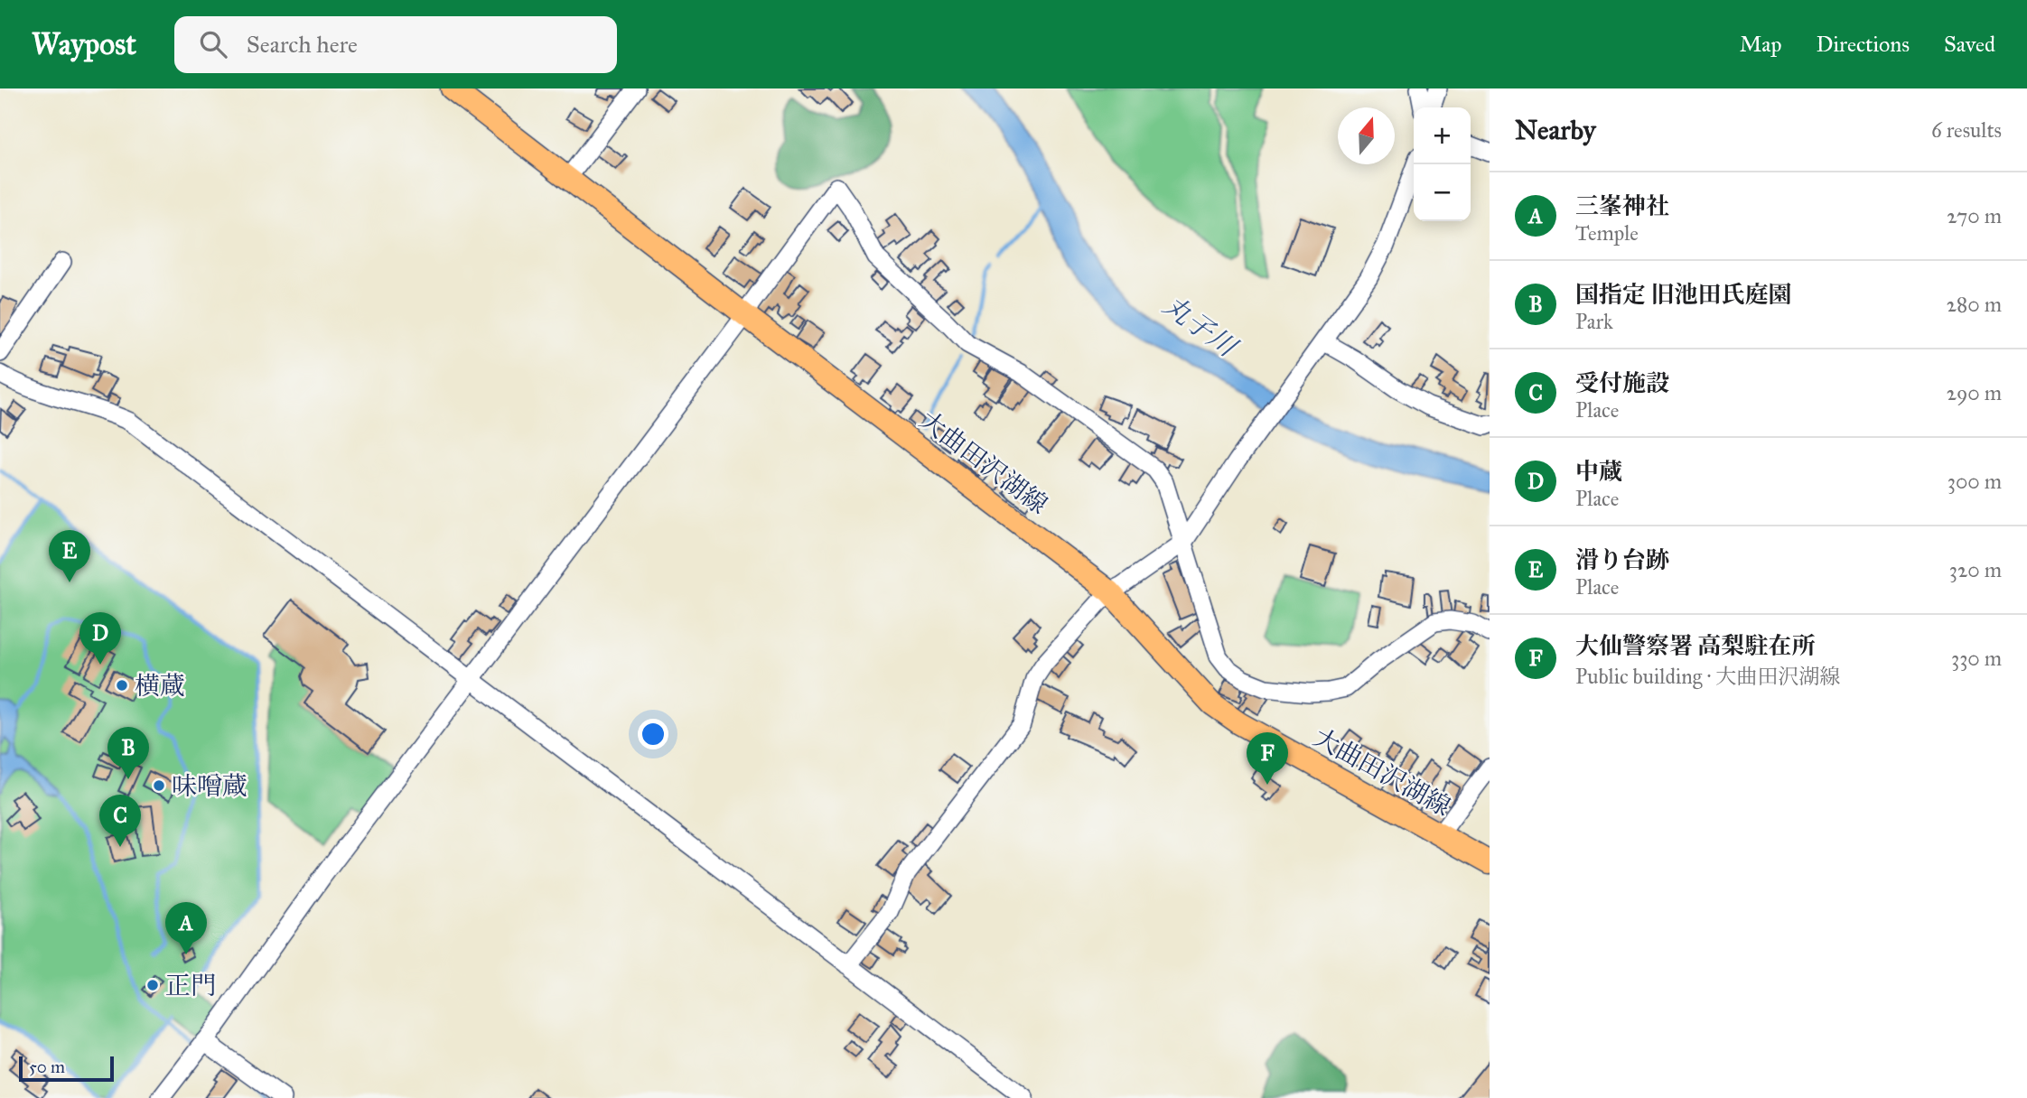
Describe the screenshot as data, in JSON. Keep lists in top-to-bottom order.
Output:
{
  "streets": {
    "main road": ["大曲田沢湖線"]
  },
  "water": ["丸子川"],
  "places": ["横蔵", "味噌蔵", "正門"],
  "scale_bar": "50 m",
  "north": "top",
  "page": {
    "header": "Waypost",
    "search": "Search here",
    "nav": ["Map", "Directions", "Saved"],
    "heading": ["Nearby", "6 results"],
    "map_buttons": ["+", "−"],
    "list": [
      {
        "mark": "A",
        "name": "三峯神社",
        "note": "Temple",
        "value": "270 m"
      },
      {
        "mark": "B",
        "name": "国指定 旧池田氏庭園",
        "note": "Park",
        "value": "280 m"
      },
      {
        "mark": "C",
        "name": "受付施設",
        "note": "Place",
        "value": "290 m"
      },
      {
        "mark": "D",
        "name": "中蔵",
        "note": "Place",
        "value": "300 m"
      },
      {
        "mark": "E",
        "name": "滑り台跡",
        "note": "Place",
        "value": "320 m"
      },
      {
        "mark": "F",
        "name": "大仙警察署 高梨駐在所",
        "note": "Public building · 大曲田沢湖線",
        "value": "330 m"
      }
    ],
    "pins": [
      "E",
      "D",
      "B",
      "F",
      "C",
      "A"
    ],
    "scale": "50 m"
  }
}
